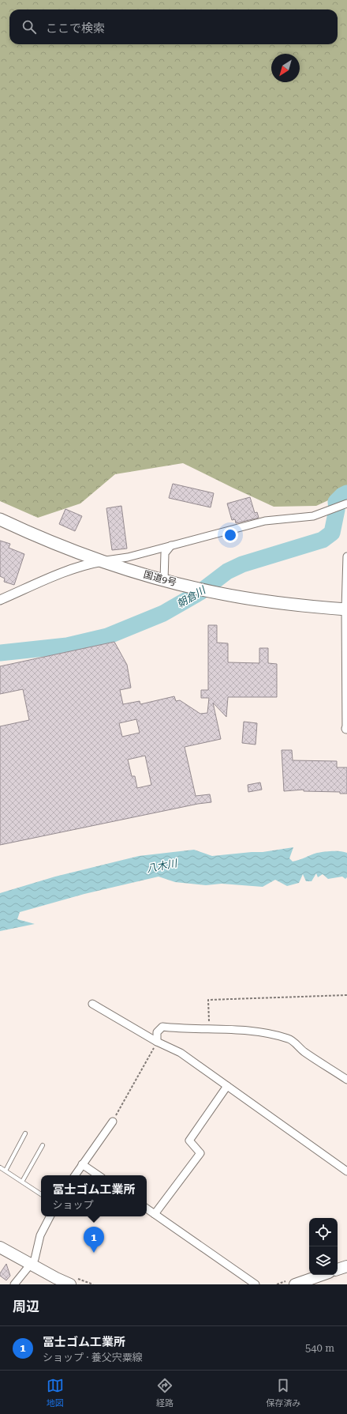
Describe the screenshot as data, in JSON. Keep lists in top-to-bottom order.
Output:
{
  "streets": {
    "highway": ["国道9号"]
  },
  "water": ["朝倉川", "八木川"],
  "north": "bottom left",
  "page": {
    "search": "ここで検索",
    "popup": ["冨士ゴム工業所", "ショップ"],
    "pins": "1",
    "heading": "周辺",
    "list": [
      {
        "mark": "1",
        "name": "冨士ゴム工業所",
        "note": "ショップ · 養父宍粟線",
        "value": "540 m"
      }
    ],
    "nav": ["地図", "経路", "保存済み"]
  }
}
